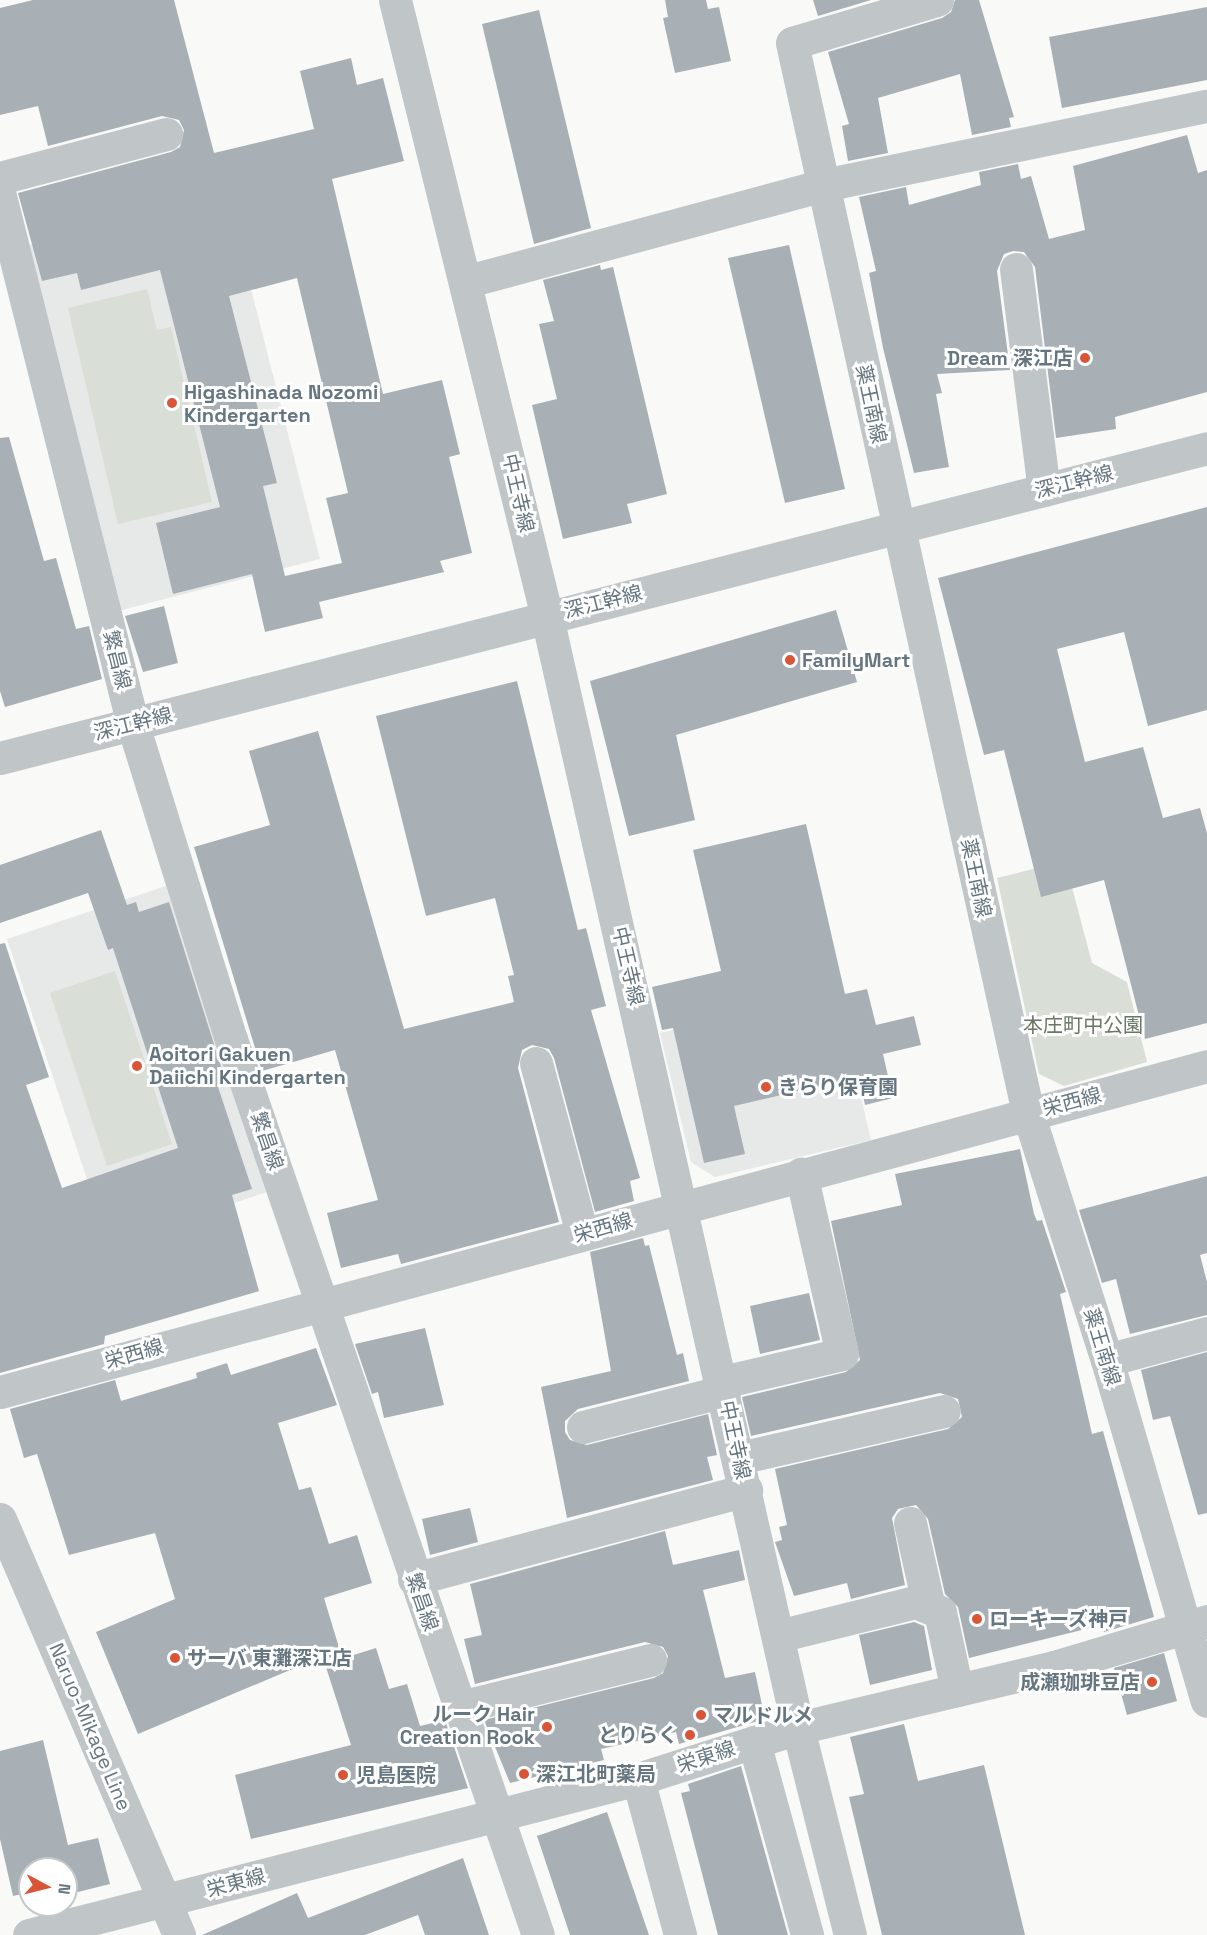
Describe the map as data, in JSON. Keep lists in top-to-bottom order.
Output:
{
  "streets": {
    "street": [
      "薬王南線",
      "深江幹線",
      "中王寺線",
      "繁昌線",
      "栄西線",
      "Naruo-Mikage Line",
      "栄東線"
    ]
  },
  "crossings": [
    ["薬王南線", "深江幹線"],
    ["薬王南線", "栄西線"],
    ["薬王南線", "栄東線"],
    ["深江幹線", "中王寺線"],
    ["深江幹線", "繁昌線"],
    ["中王寺線", "栄西線"],
    ["中王寺線", "栄東線"],
    ["繁昌線", "栄西線"],
    ["繁昌線", "栄東線"],
    ["Naruo-Mikage Line", "栄東線"]
  ],
  "parks": ["本庄町中公園"],
  "places": [
    "Dream 深江店",
    "Higashinada Nozomi Kindergarten",
    "FamilyMart",
    "Aoitori Gakuen Daiichi Kindergarten",
    "きらり保育園",
    "ローキーズ神戸",
    "サーバ 東灘深江店",
    "成瀬珈琲豆店",
    "マルドルメ",
    "ルーク Hair Creation Rook",
    "とりらく",
    "深江北町薬局",
    "児島医院"
  ],
  "north": "right"
}
